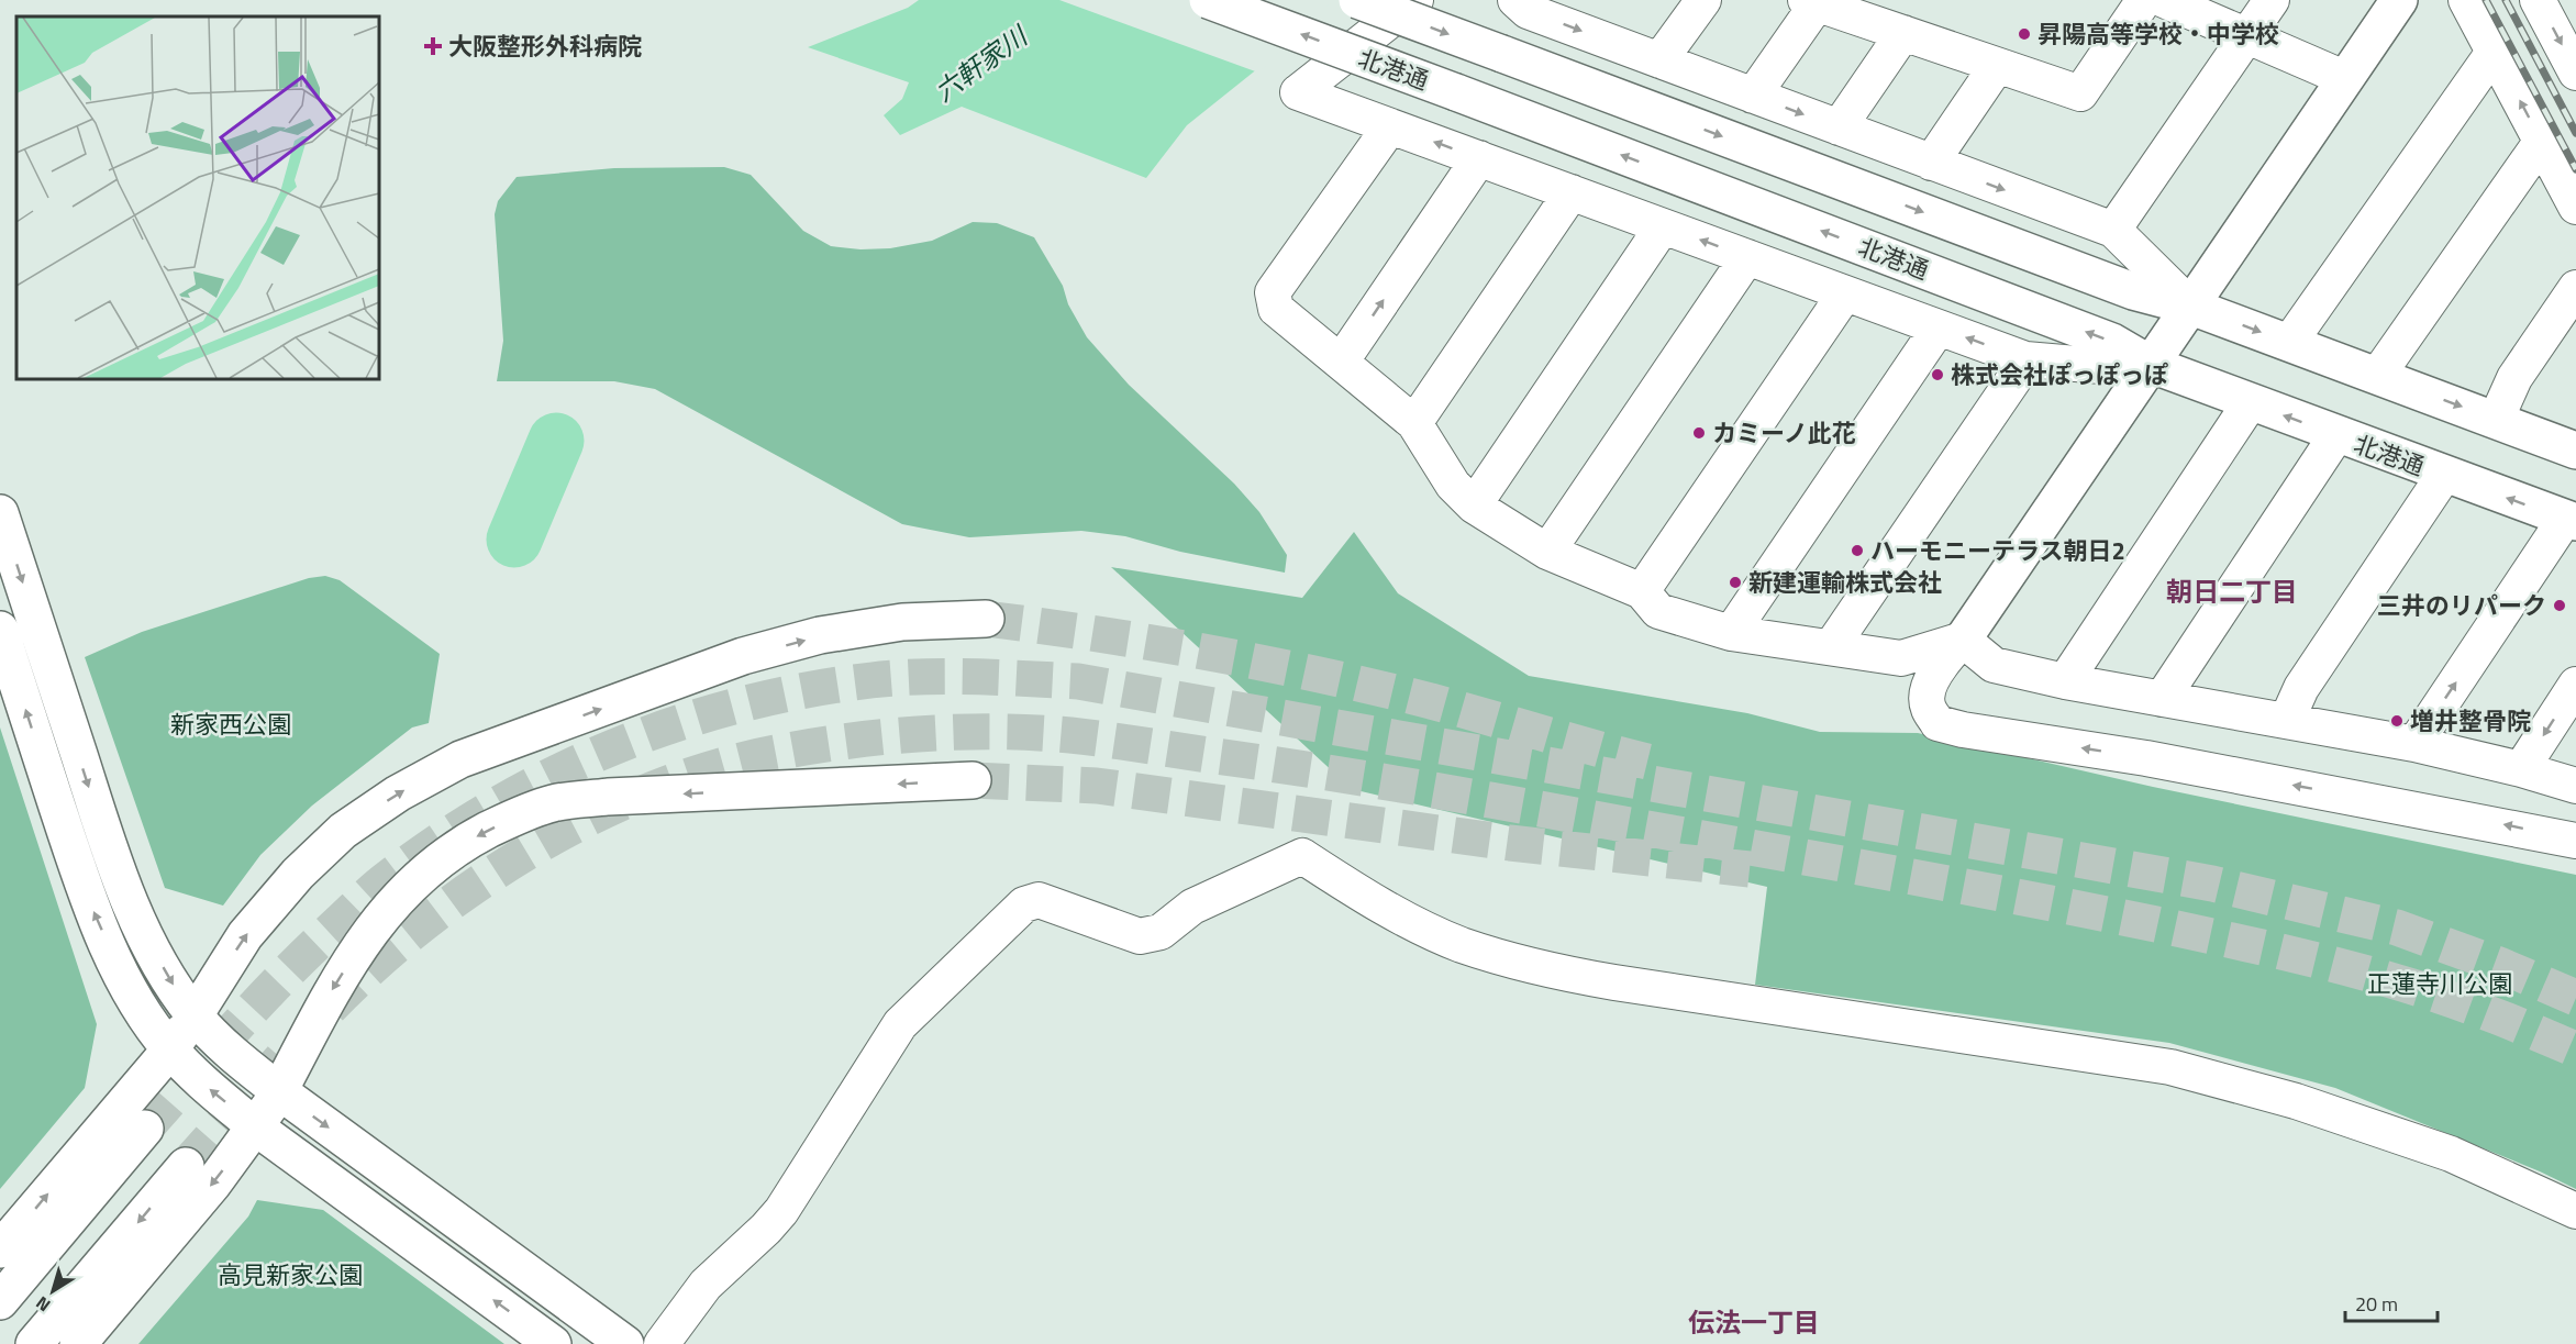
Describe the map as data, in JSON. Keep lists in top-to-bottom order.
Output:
{
  "streets": {
    "main road": ["北港通"]
  },
  "districts": ["朝日二丁目", "伝法一丁目"],
  "water": ["六軒家川"],
  "parks": ["新家西公園", "正蓮寺川公園", "高見新家公園"],
  "places": {
    "other": [
      "昇陽高等学校・中学校",
      "株式会社ぽっぽっぽ",
      "カミーノ此花",
      "ハーモニーテラス朝日2",
      "新建運輸株式会社",
      "三井のリパーク",
      "増井整骨院"
    ],
    "health": ["大阪整形外科病院"]
  },
  "scale_bar": "20 m",
  "north": "bottom left"
}
